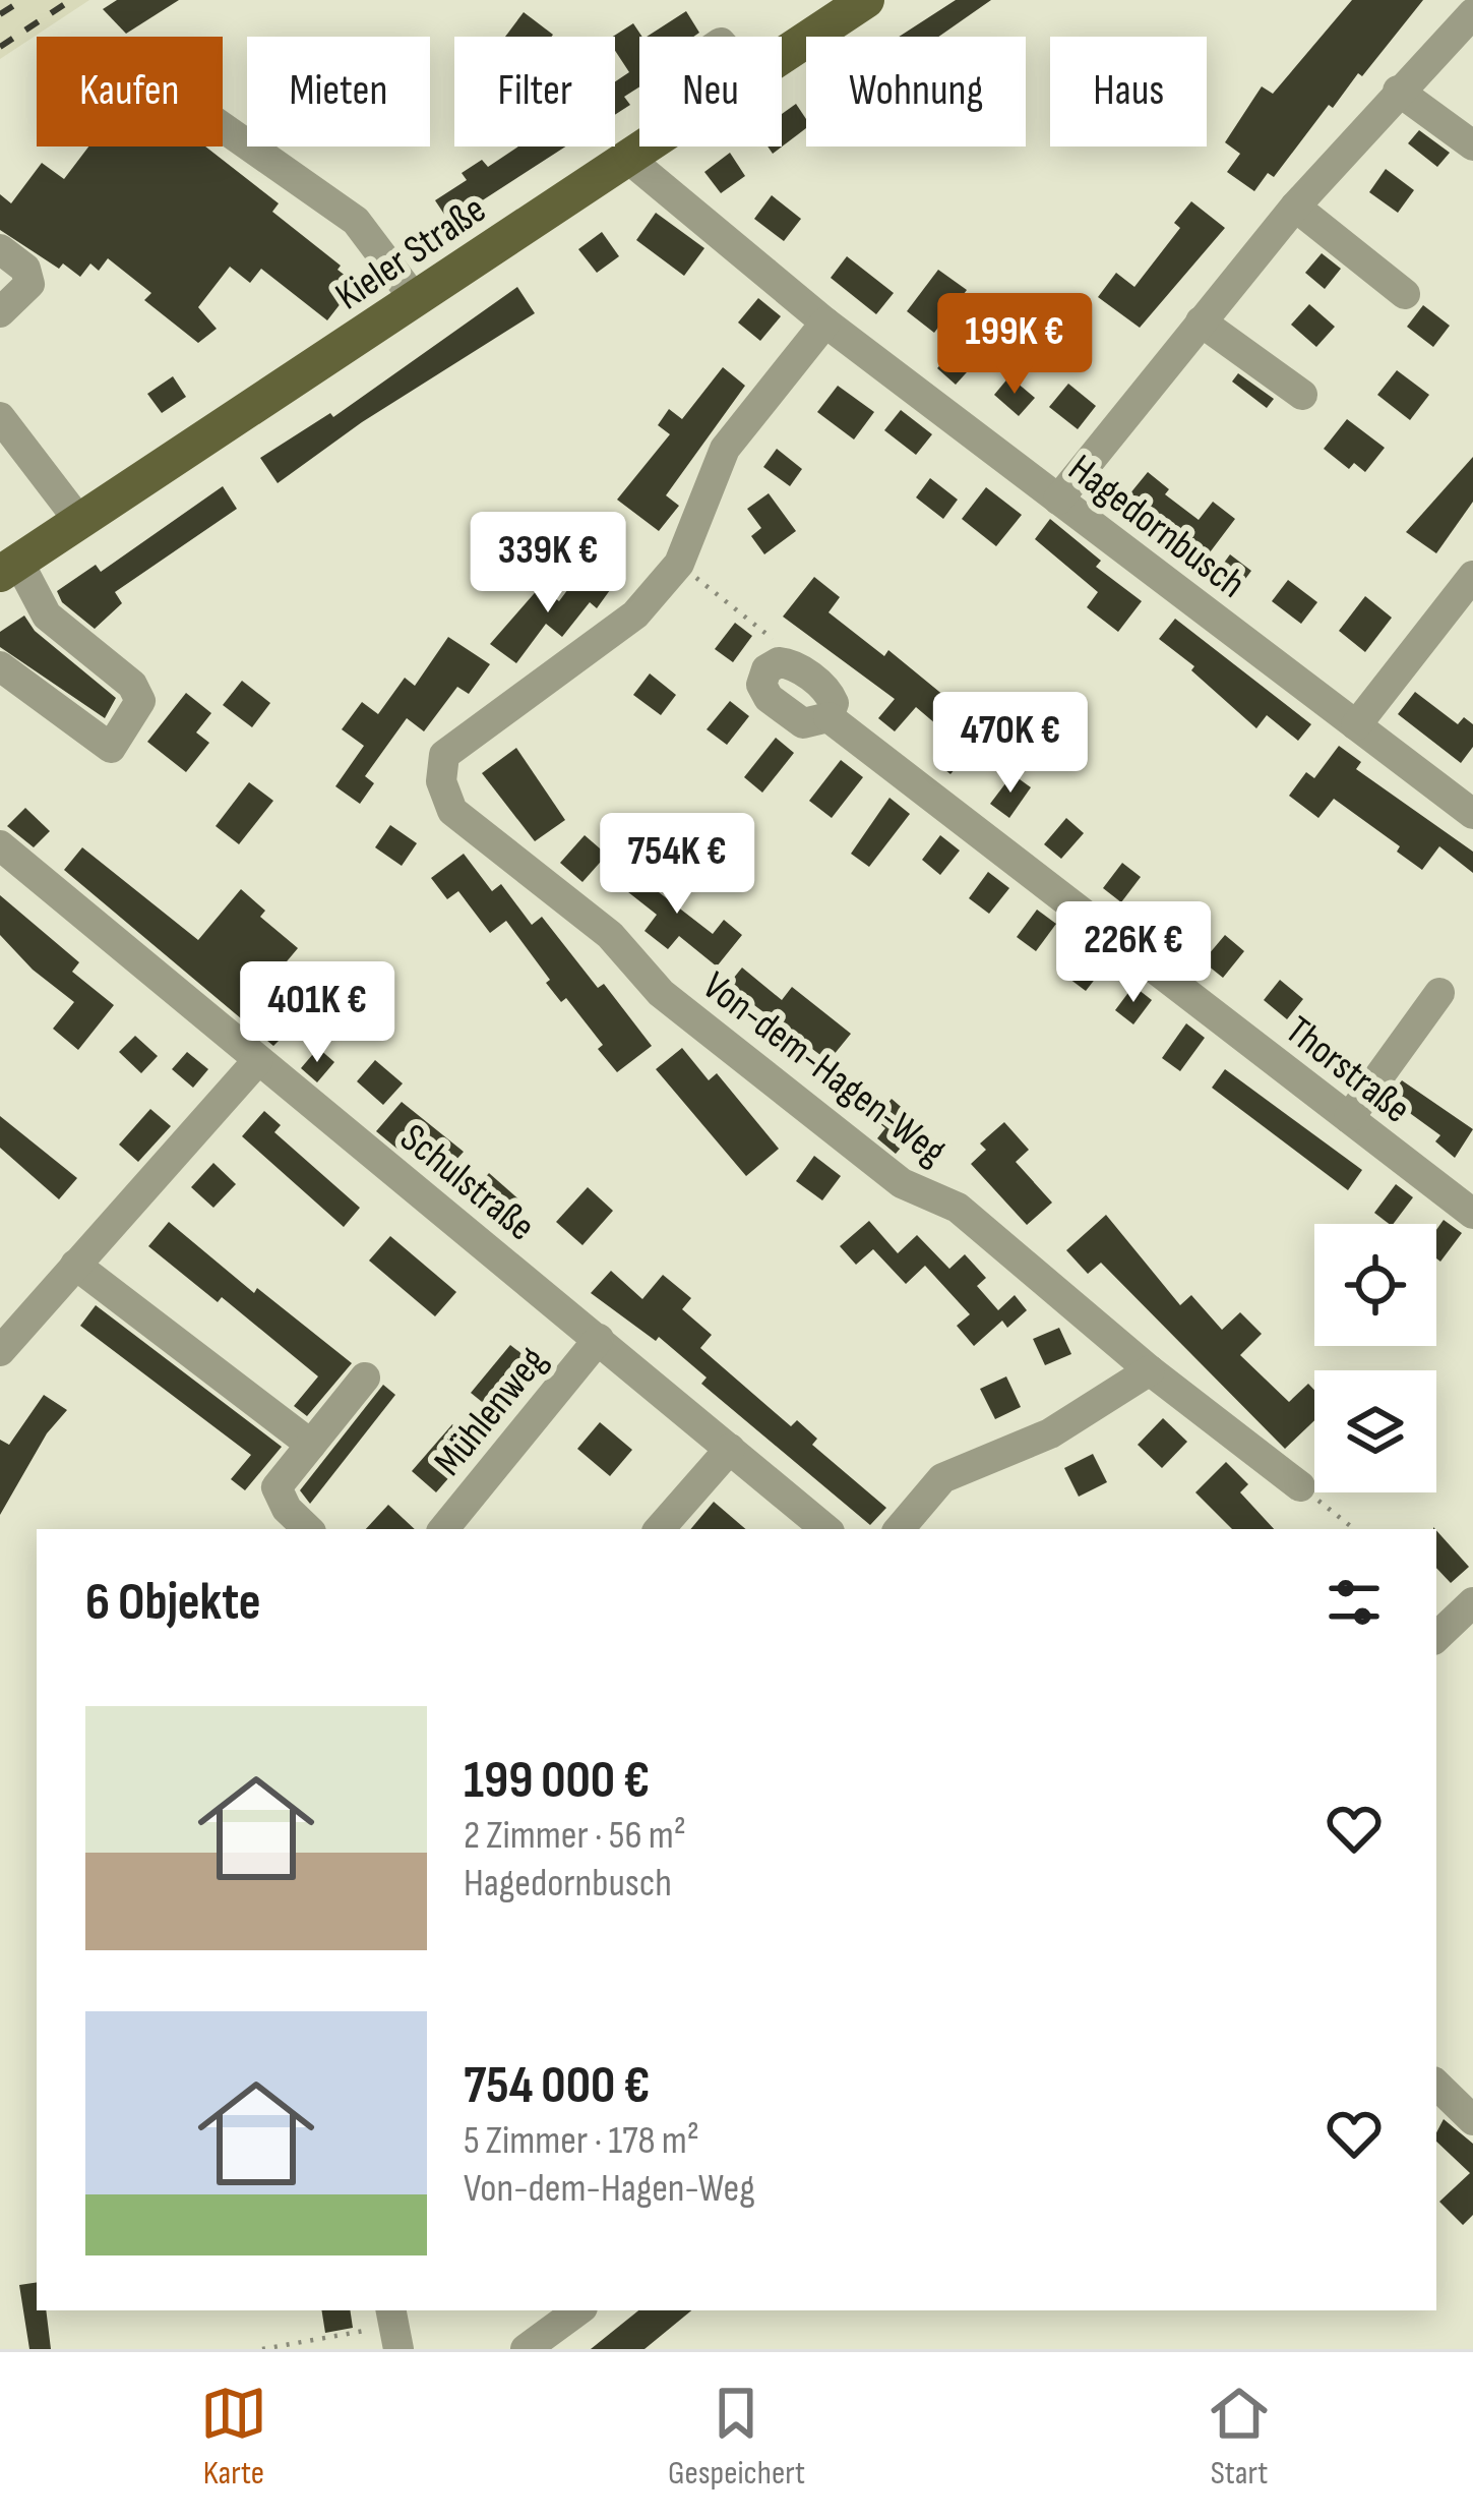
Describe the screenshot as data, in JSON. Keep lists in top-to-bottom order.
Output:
{
  "streets": {
    "main road": ["Kieler Straße"],
    "street": [
      "Hagedornbusch",
      "Von-dem-Hagen-Weg",
      "Thorstraße",
      "Schulstraße",
      "Mühlenweg"
    ]
  },
  "crossings": [
    ["Kieler Straße", "Hagedornbusch"],
    ["Hagedornbusch", "Von-dem-Hagen-Weg"],
    ["Schulstraße", "Mühlenweg"]
  ],
  "page": {
    "chip": [
      "Kaufen",
      "Mieten",
      "Filter",
      "Neu",
      "Wohnung",
      "Haus"
    ],
    "price": [
      "199K €",
      "339K €",
      "470K €",
      "754K €",
      "226K €",
      "401K €"
    ],
    "heading": "6 Objekte",
    "list": [
      {
        "name": "199 000 €",
        "note": "2 Zimmer · 56 m² · Hagedornbusch"
      },
      {
        "name": "754 000 €",
        "note": "5 Zimmer · 178 m² · Von-dem-Hagen-Weg"
      }
    ],
    "tabs": ["Karte", "Gespeichert", "Start"]
  }
}
